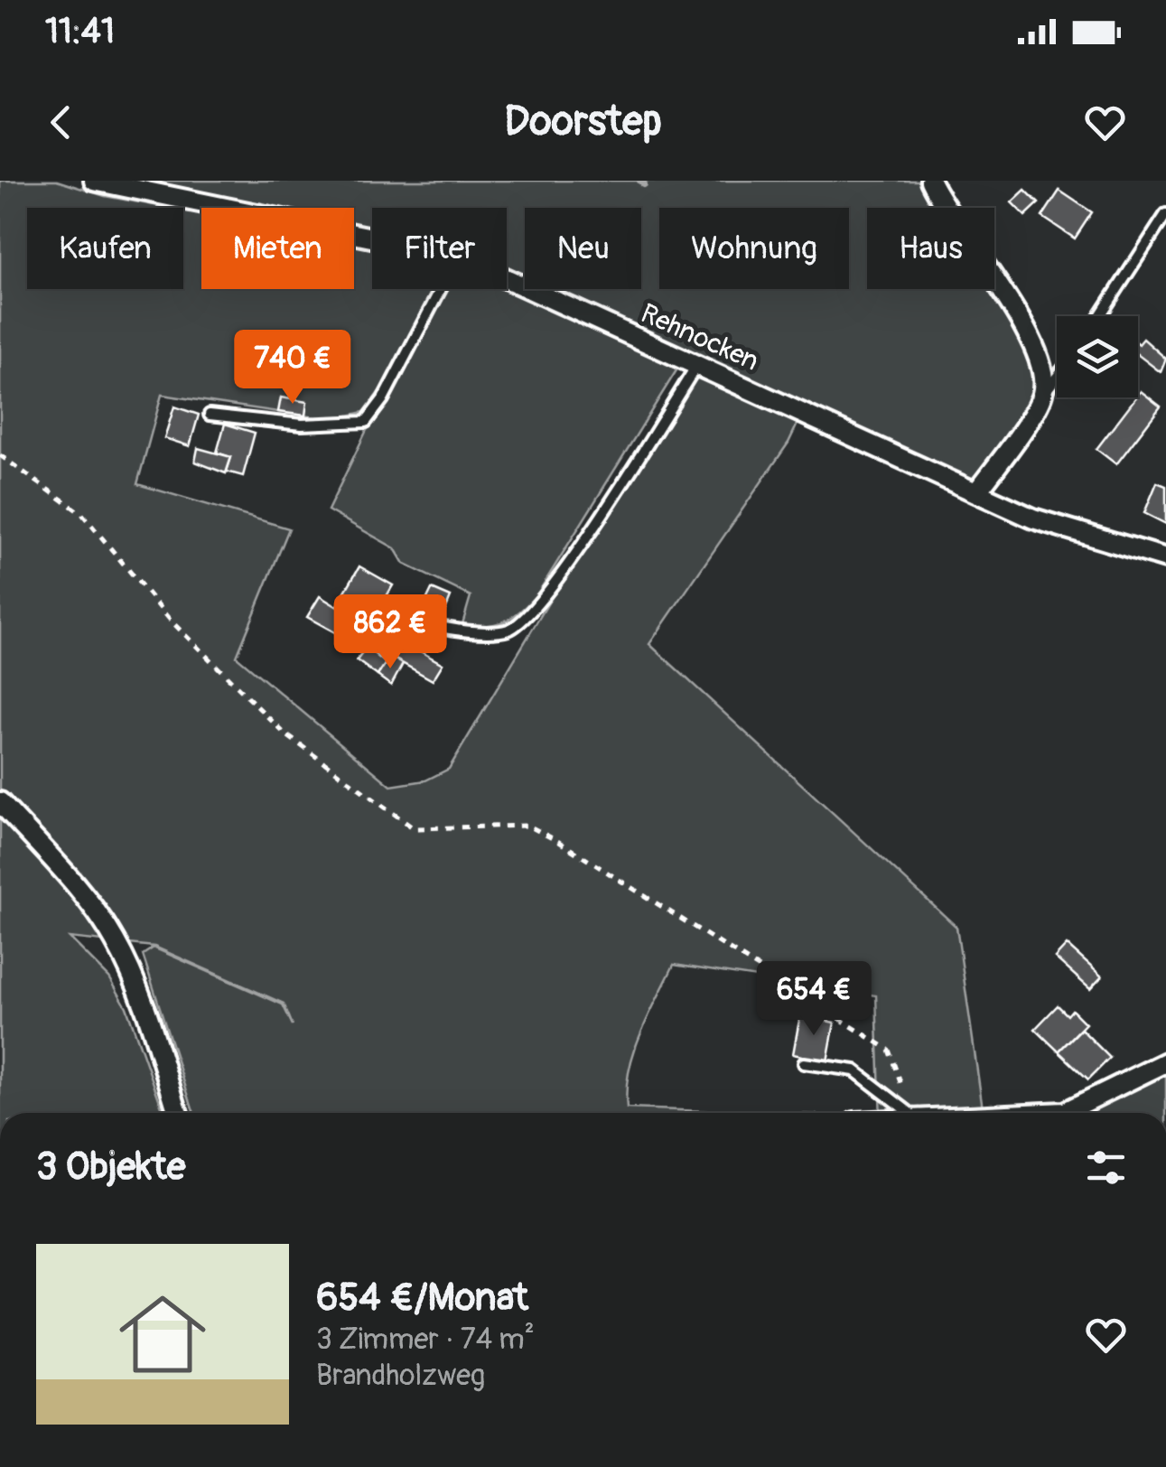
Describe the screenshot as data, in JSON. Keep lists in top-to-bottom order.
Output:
{
  "streets": {
    "street": ["Rehnocken"]
  },
  "page": {
    "status": "11:41",
    "header": "Doorstep",
    "chip": [
      "Kaufen",
      "Mieten",
      "Filter",
      "Neu",
      "Wohnung",
      "Haus"
    ],
    "price": ["740 €", "862 €", "654 €"],
    "heading": "3 Objekte",
    "list": [
      {
        "name": "654 €/Monat",
        "note": "3 Zimmer · 74 m² · Brandholzweg"
      }
    ]
  }
}
